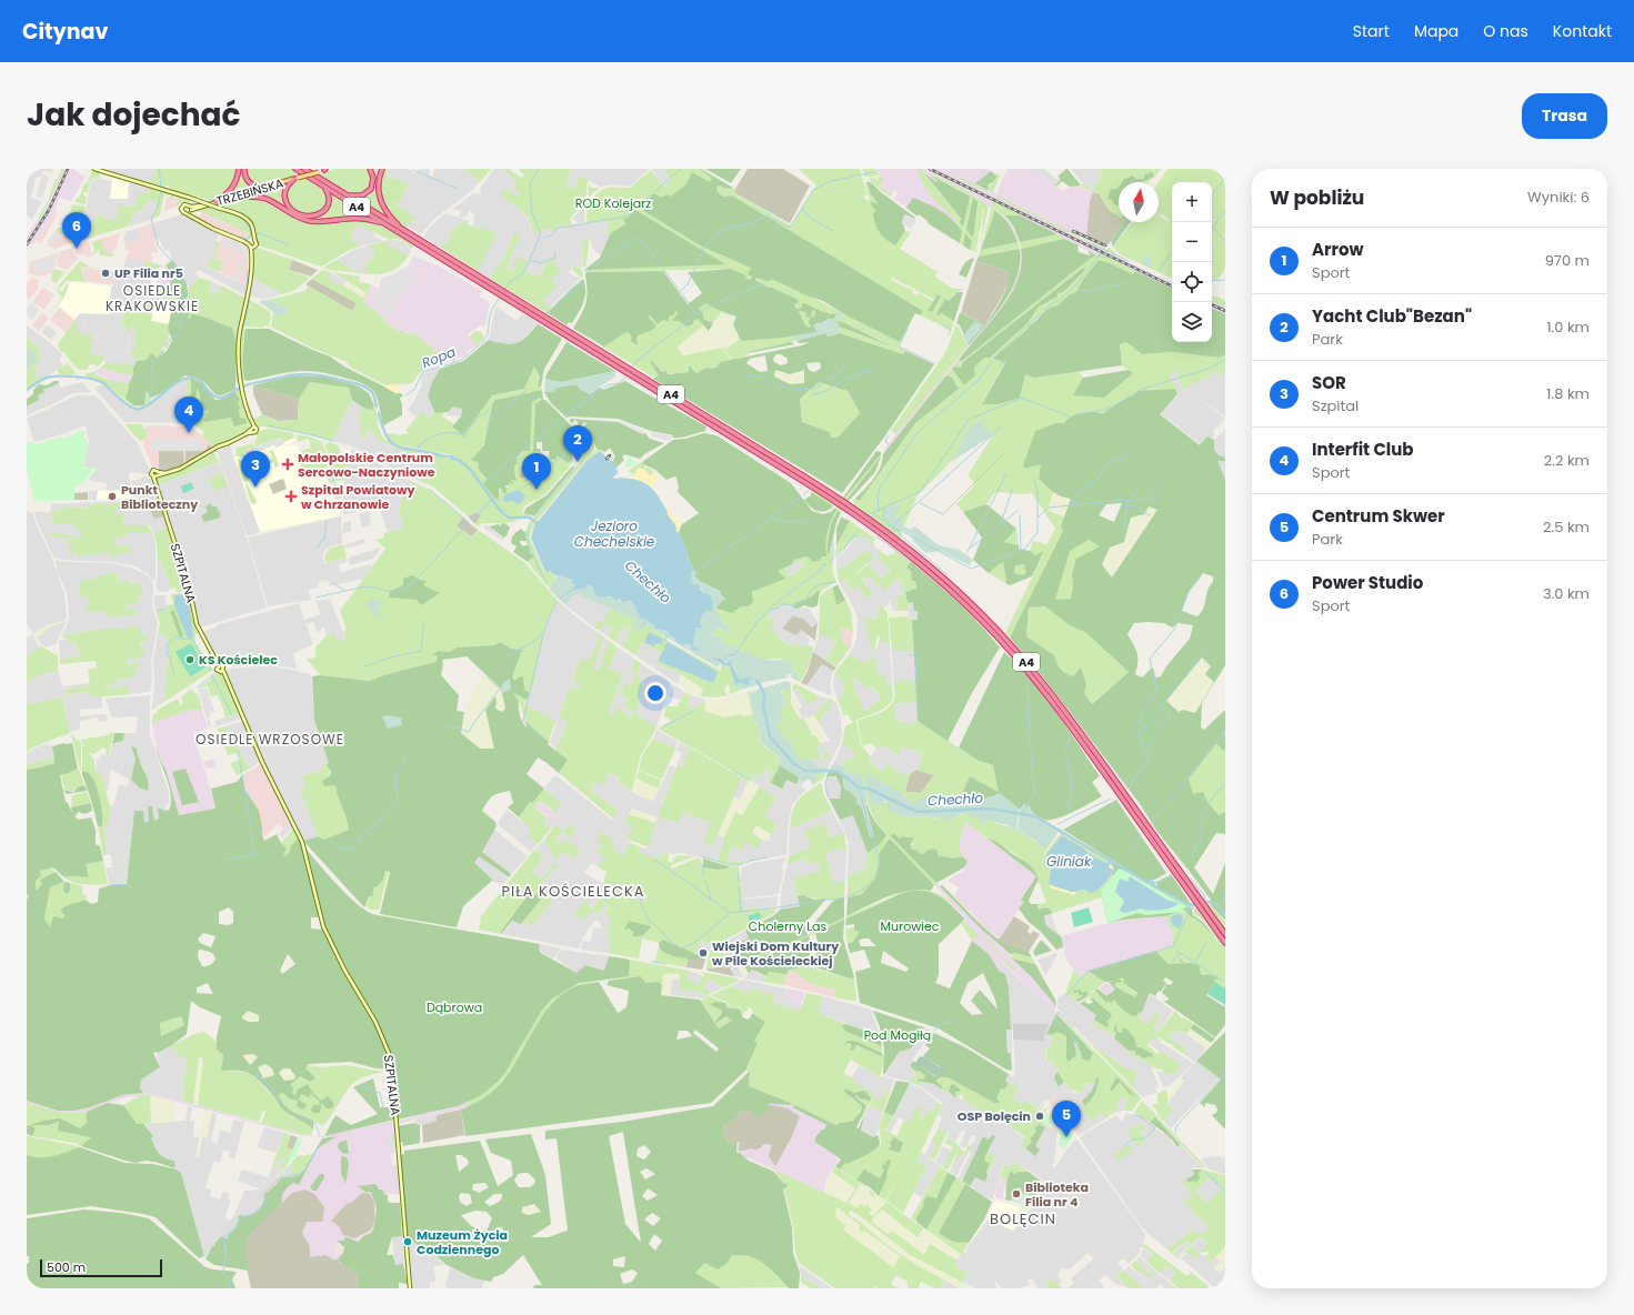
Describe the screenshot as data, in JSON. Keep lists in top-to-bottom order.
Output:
{
  "streets": {
    "highway": ["A4"],
    "main road": ["TRZEBIŃSKA", "SZPITALNA"]
  },
  "districts": [
    "OSIEDLE KRAKOWSKIE",
    "OSIEDLE WRZOSOWE",
    "PIŁA KOŚCIELECKA",
    "BOLĘCIN"
  ],
  "water": [
    "Ropa",
    "Jezioro Chechelskie",
    "Chechło",
    "Gliniak"
  ],
  "parks": [
    "ROD Kolejarz",
    "Cholerny Las",
    "Murowiec",
    "Dąbrowa",
    "Pod Mogiłą"
  ],
  "places": {
    "other": [
      "UP Filia nr5",
      "Punkt Biblioteczny",
      "KS Kościelec",
      "Wiejski Dom Kultury w Pile Kościeleckiej",
      "OSP Bolęcin",
      "Biblioteka Filia nr 4",
      "Muzeum Życia Codziennego"
    ],
    "health": ["Małopolskie Centrum Sercowo-Naczyniowe", "Szpital Powiatowy w Chrzanowie"]
  },
  "scale_bar": "500 m",
  "north": "top",
  "page": {
    "header": "Citynav",
    "nav": [
      "Start",
      "Mapa",
      "O nas",
      "Kontakt"
    ],
    "title": "Jak dojechać",
    "buttons": "Trasa",
    "heading": ["W pobliżu", "Wyniki: 6"],
    "map_buttons": ["+", "−"],
    "pins": [
      "6",
      "4",
      "2",
      "3",
      "1",
      "5"
    ],
    "list": [
      {
        "mark": "1",
        "name": "Arrow",
        "note": "Sport",
        "value": "970 m"
      },
      {
        "mark": "2",
        "name": "Yacht Club\"Bezan\"",
        "note": "Park",
        "value": "1.0 km"
      },
      {
        "mark": "3",
        "name": "SOR",
        "note": "Szpital",
        "value": "1.8 km"
      },
      {
        "mark": "4",
        "name": "Interfit Club",
        "note": "Sport",
        "value": "2.2 km"
      },
      {
        "mark": "5",
        "name": "Centrum Skwer",
        "note": "Park",
        "value": "2.5 km"
      },
      {
        "mark": "6",
        "name": "Power Studio",
        "note": "Sport",
        "value": "3.0 km"
      }
    ],
    "scale": "500 m"
  }
}
